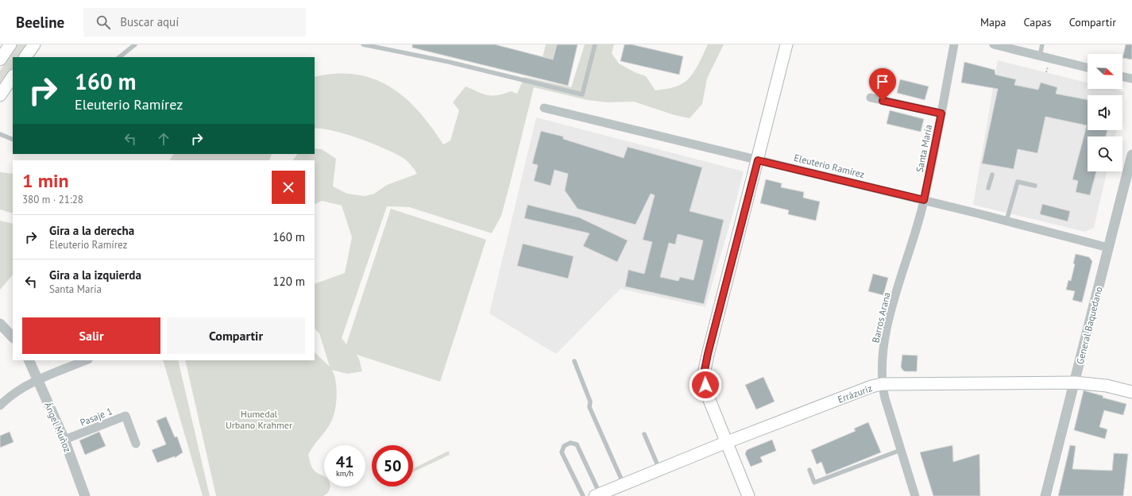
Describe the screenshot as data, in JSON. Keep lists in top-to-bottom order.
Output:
{
  "streets": {
    "main road": ["Errázuriz"],
    "street": [
      "Santa María",
      "Eleuterio Ramírez",
      "Barros Arana",
      "General Baquedano",
      "Pasaje 1",
      "Ángel Muñoz"
    ]
  },
  "crossings": [
    ["Santa María", "Eleuterio Ramírez"],
    ["Santa María", "Barros Arana"],
    ["Eleuterio Ramírez", "Barros Arana"],
    ["Eleuterio Ramírez", "General Baquedano"],
    ["Barros Arana", "Errázuriz"],
    ["General Baquedano", "Errázuriz"],
    ["Pasaje 1", "Ángel Muñoz"]
  ],
  "parks": ["Humedal Urbano Krahmer"],
  "north": "bottom right",
  "page": {
    "header": "Beeline",
    "search": "Buscar aquí",
    "nav": ["Mapa", "Capas", "Compartir"],
    "turn": ["160 m", "Eleuterio Ramírez"],
    "heading": ["1 min", "380 m · 21:28"],
    "list": [
      {
        "name": "Gira a la derecha",
        "note": "Eleuterio Ramírez",
        "value": "160 m"
      },
      {
        "name": "Gira a la izquierda",
        "note": "Santa María",
        "value": "120 m"
      }
    ],
    "buttons": ["Salir", "Compartir"],
    "speed": "41 km/h",
    "limit": "50"
  }
}
